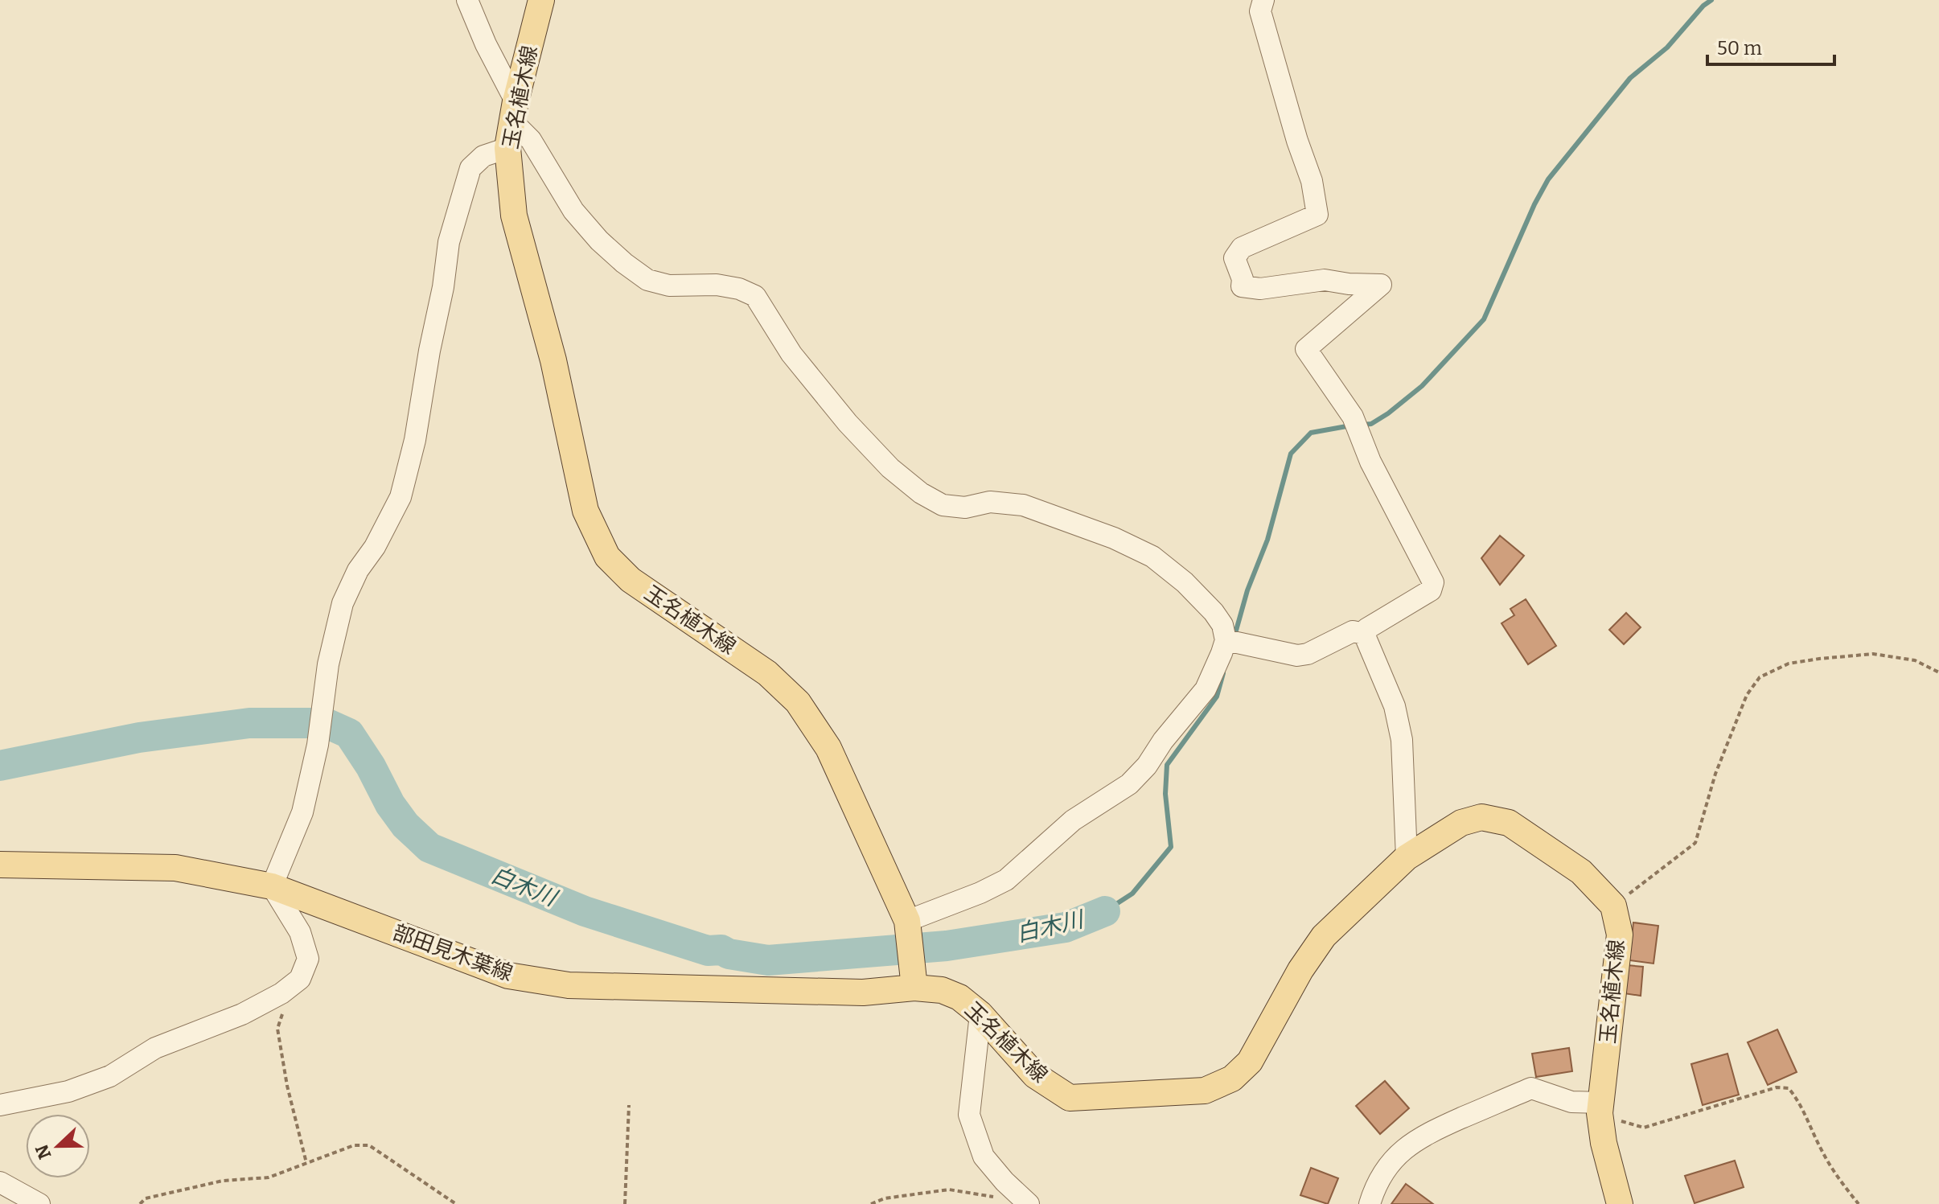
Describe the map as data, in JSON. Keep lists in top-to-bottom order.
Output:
{
  "streets": {
    "main road": ["玉名植木線", "部田見木葉線"]
  },
  "crossings": [
    ["玉名植木線", "部田見木葉線"]
  ],
  "water": ["白木川"],
  "scale_bar": "50 m",
  "north": "left"
}
